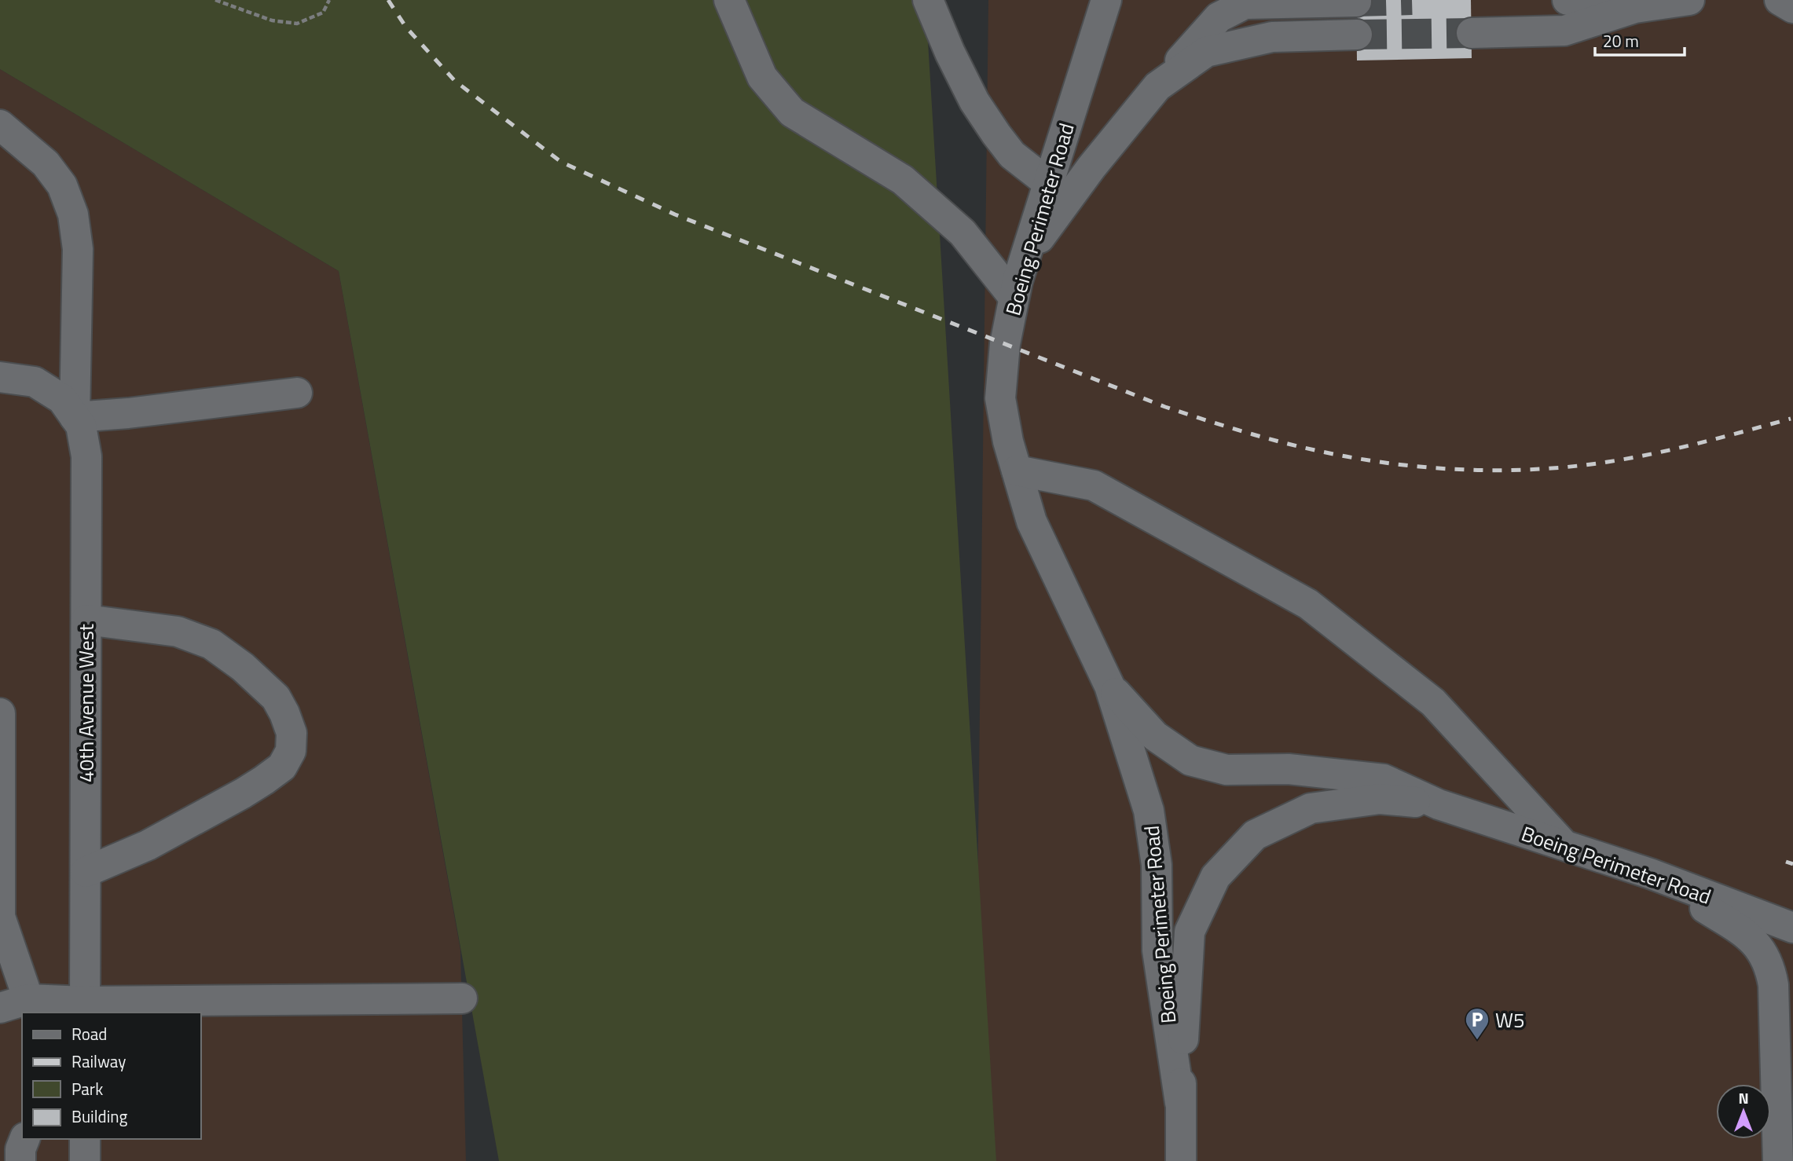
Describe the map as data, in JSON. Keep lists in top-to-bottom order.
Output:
{
  "streets": {
    "street": ["Boeing Perimeter Road", "40th Avenue West"]
  },
  "places": {
    "parking": ["W5"]
  },
  "legend": [
    "Road",
    "Railway",
    "Park",
    "Building"
  ],
  "scale_bar": "20 m",
  "north": "top"
}
